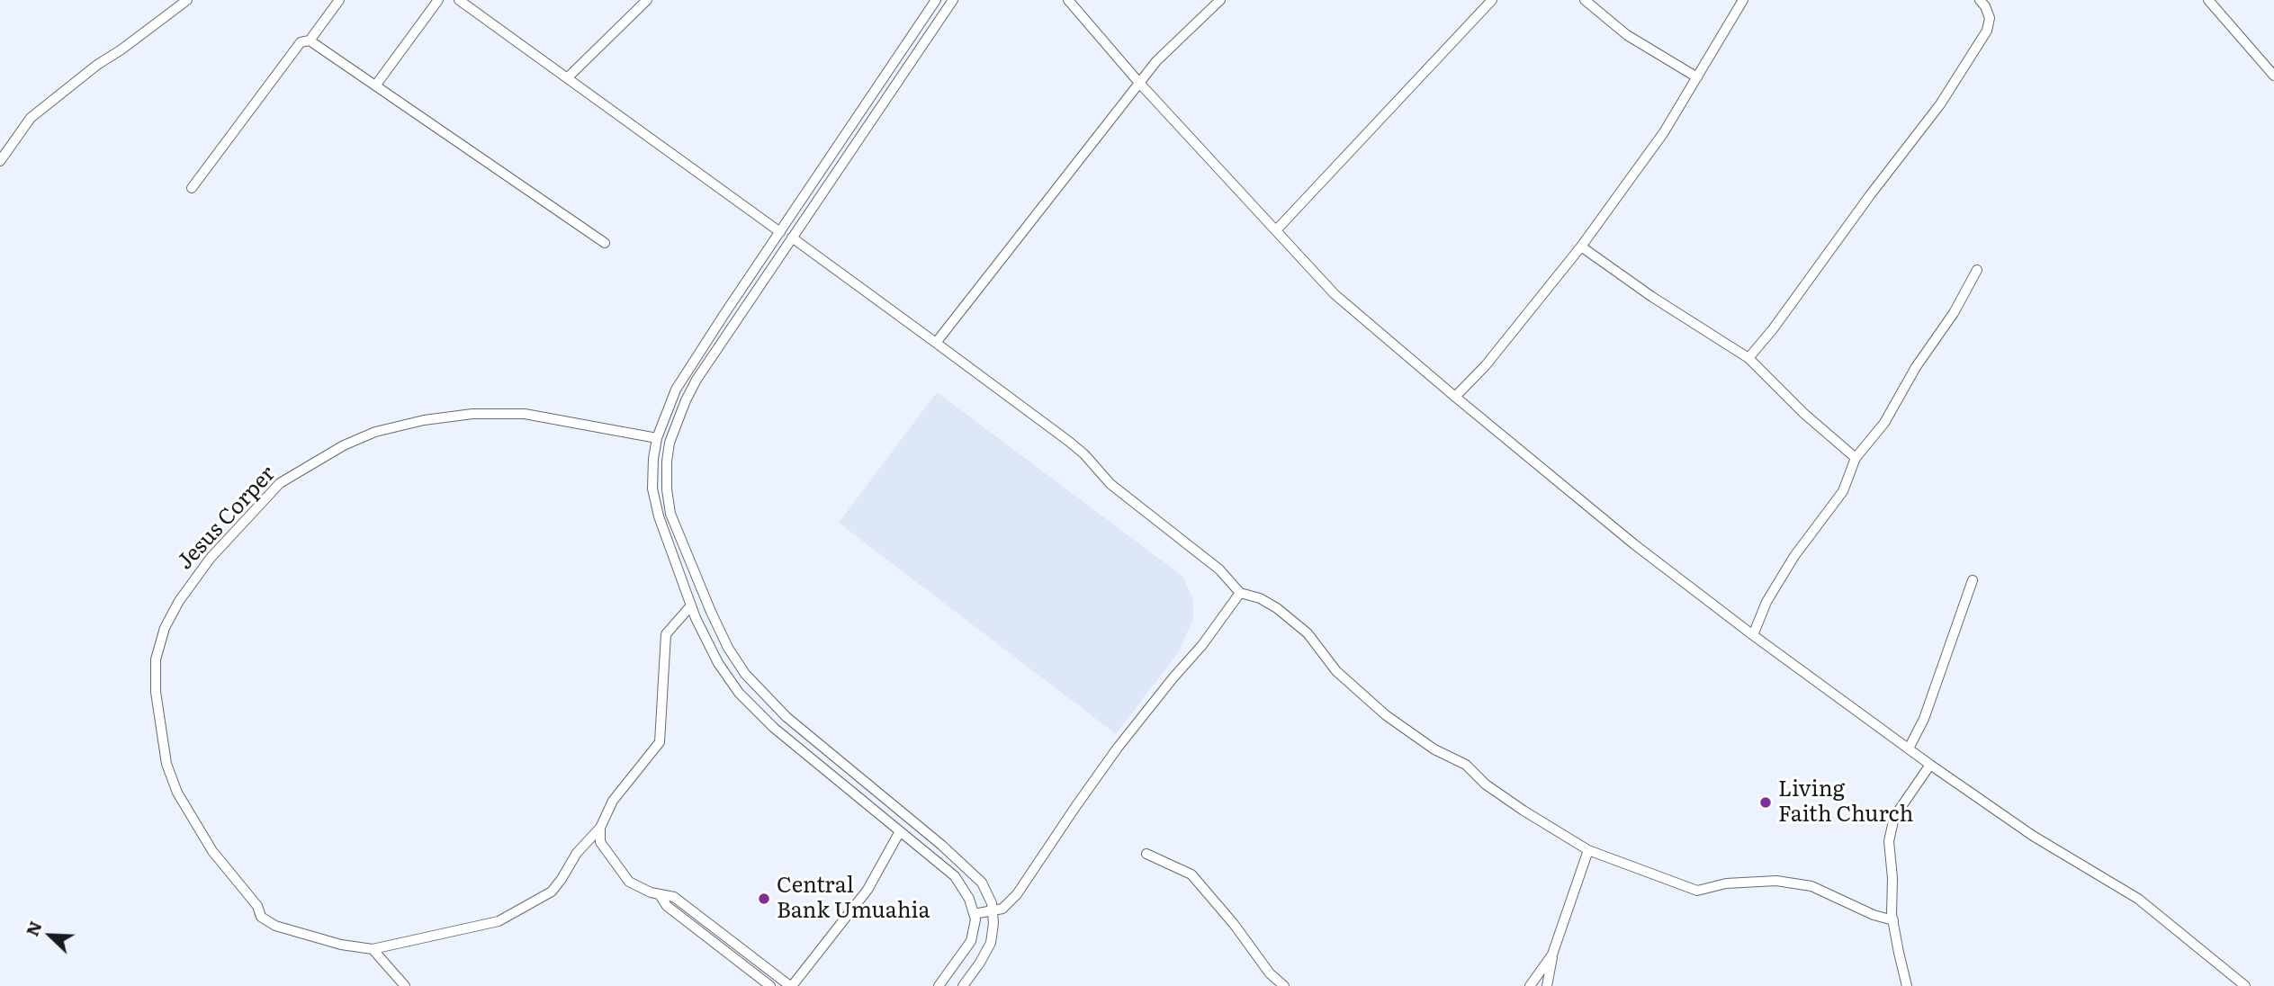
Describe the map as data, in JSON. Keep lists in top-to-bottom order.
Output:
{
  "streets": {
    "street": ["Jesus Corper"]
  },
  "places": ["Living Faith Church", "Central Bank Umuahia"],
  "north": "top left"
}
